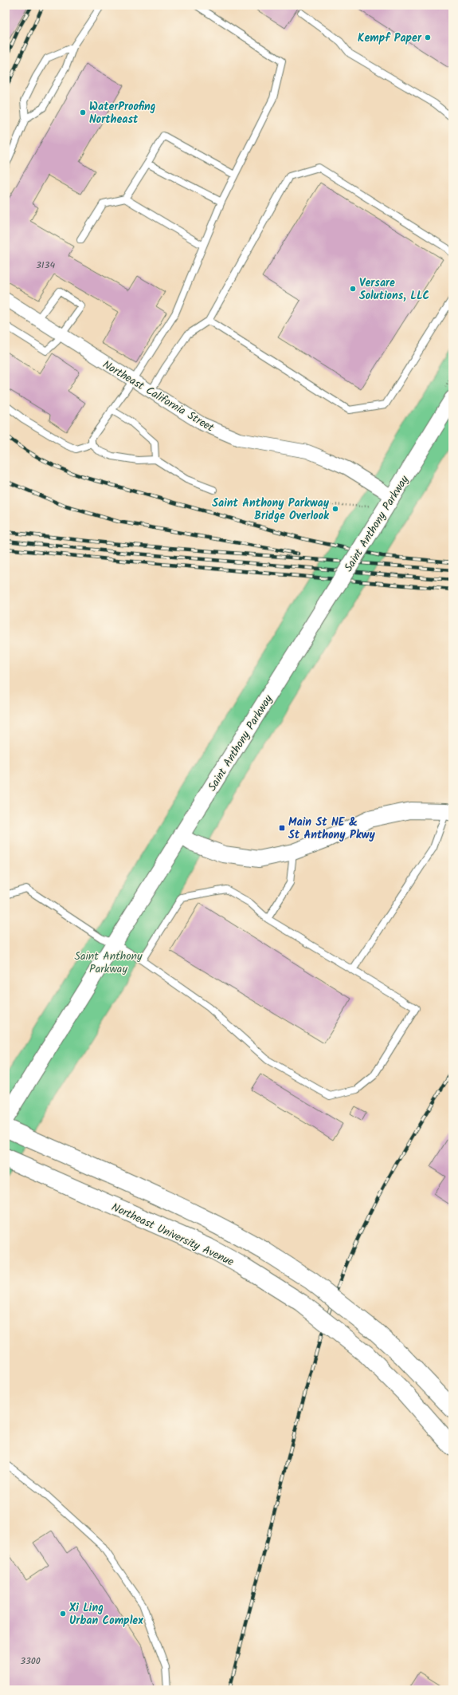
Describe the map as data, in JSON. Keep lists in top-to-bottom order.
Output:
{
  "streets": {
    "main road": ["Northeast University Avenue"],
    "street": ["Northeast California Street", "Saint Anthony Parkway"]
  },
  "crossings": [
    ["Northeast California Street", "Saint Anthony Parkway"]
  ],
  "parks": ["Saint Anthony Parkway"],
  "places": {
    "other": [
      "Kempf Paper",
      "WaterProofing Northeast",
      "Versare Solutions, LLC",
      "Saint Anthony Parkway Bridge Overlook",
      "Xi Ling Urban Complex"
    ],
    "transit": ["Main St NE & St Anthony Pkwy"]
  },
  "house_numbers": ["3134", "3300"]
}
